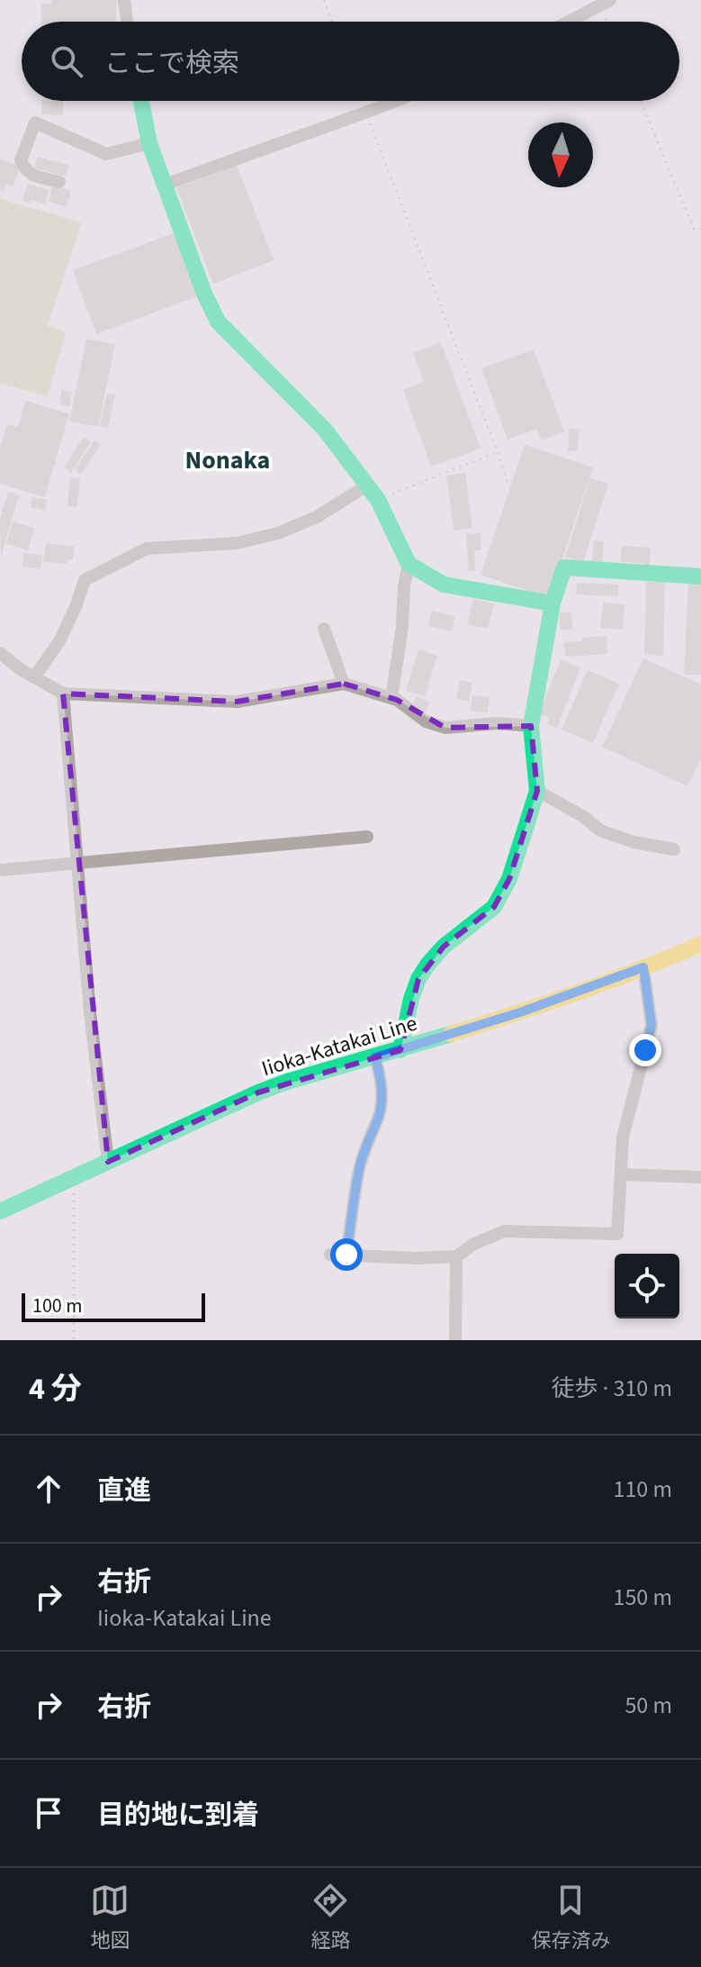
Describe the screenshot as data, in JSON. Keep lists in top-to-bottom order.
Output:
{
  "streets": {
    "street": ["Iioka-Katakai Line"]
  },
  "districts": ["Nonaka"],
  "scale_bar": "100 m",
  "north": "bottom",
  "page": {
    "search": "ここで検索",
    "scale": "100 m",
    "heading": ["4 分", "徒歩 · 310 m"],
    "list": [
      ["直進", "110 m"],
      ["右折", "Iioka-Katakai Line", "150 m"],
      ["右折", "50 m"],
      "目的地に到着"
    ],
    "nav": ["地図", "経路", "保存済み"]
  }
}
